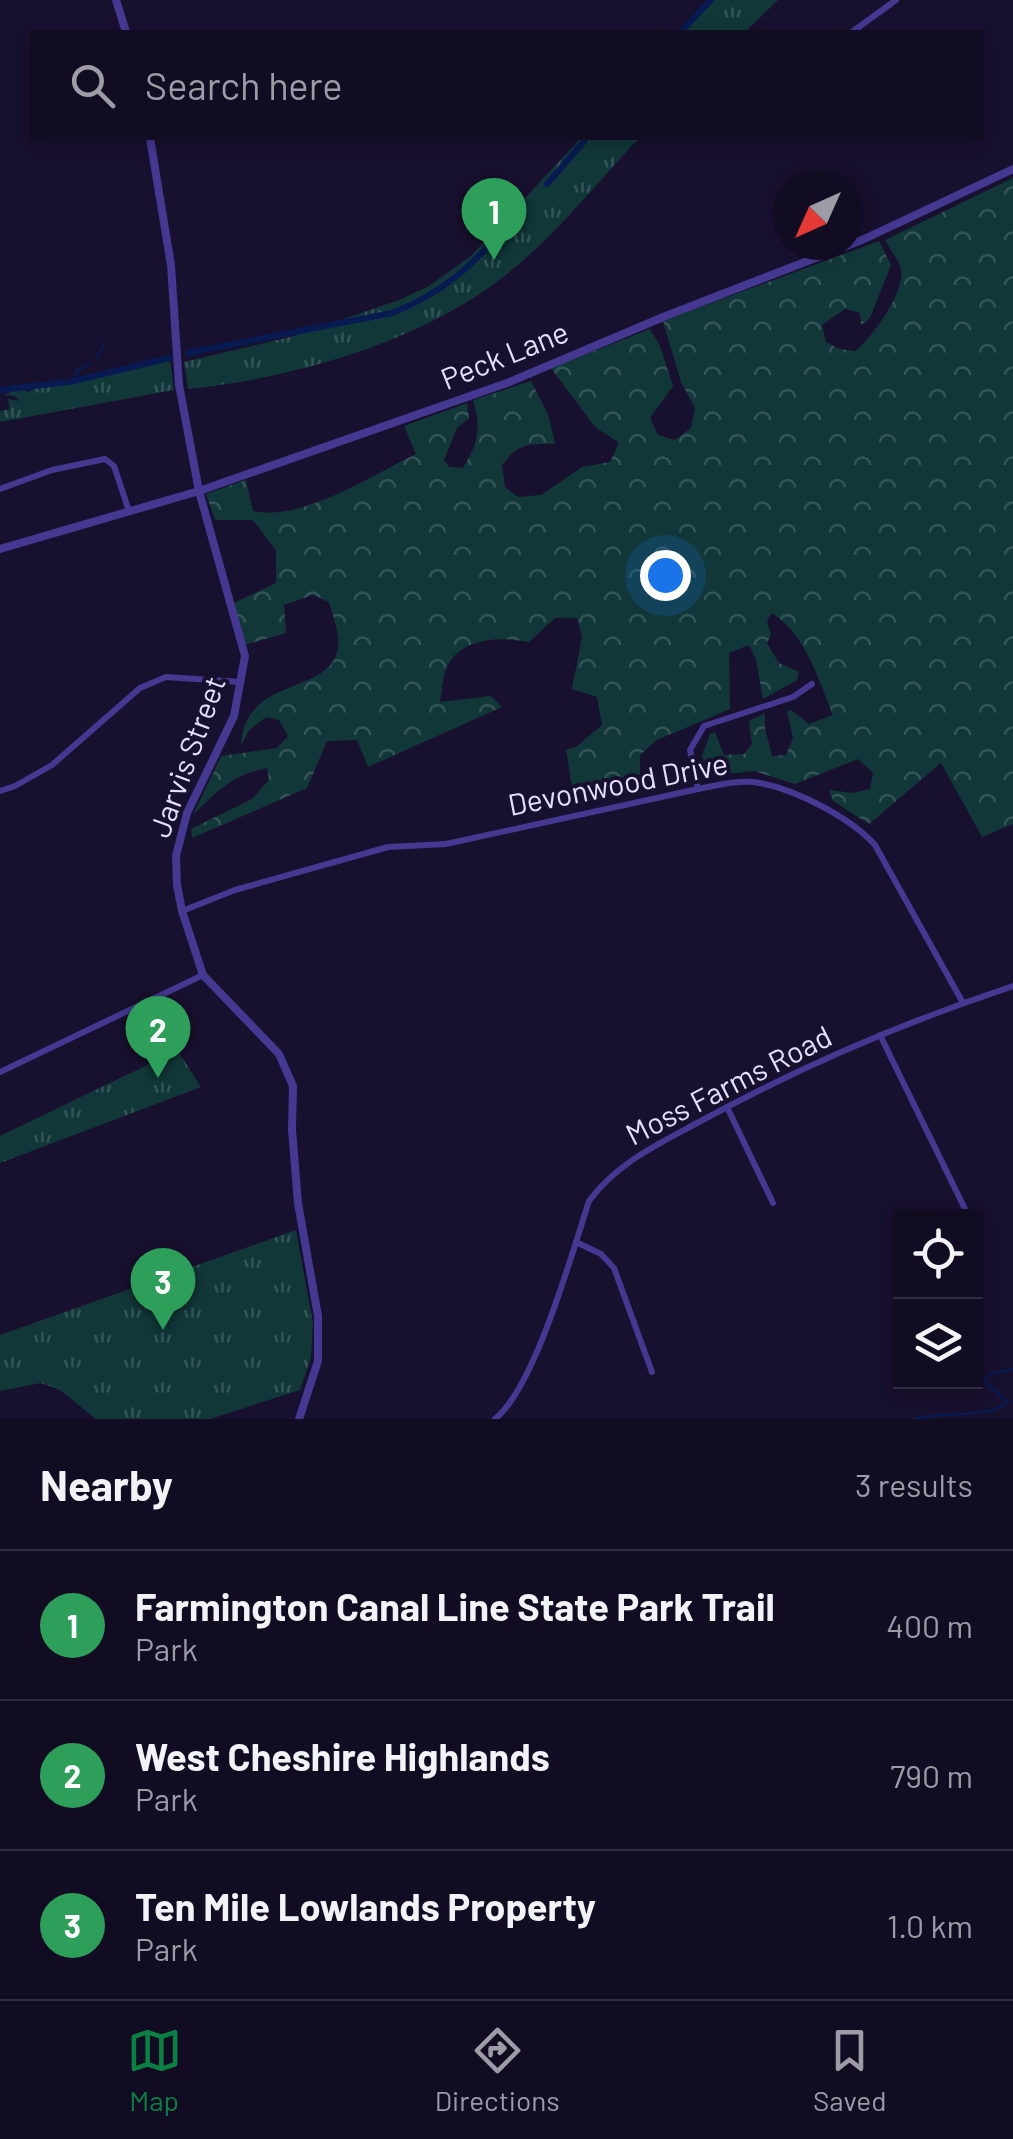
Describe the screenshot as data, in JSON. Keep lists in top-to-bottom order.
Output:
{
  "streets": {
    "street": [
      "Peck Lane",
      "Jarvis Street",
      "Devonwood Drive",
      "Moss Farms Road"
    ]
  },
  "crossings": [
    ["Peck Lane", "Jarvis Street"],
    ["Jarvis Street", "Devonwood Drive"],
    ["Devonwood Drive", "Moss Farms Road"]
  ],
  "north": "bottom left",
  "page": {
    "search": "Search here",
    "pins": ["1", "2", "3"],
    "heading": ["Nearby", "3 results"],
    "list": [
      {
        "mark": "1",
        "name": "Farmington Canal Line State Park Trail",
        "note": "Park",
        "value": "400 m"
      },
      {
        "mark": "2",
        "name": "West Cheshire Highlands",
        "note": "Park",
        "value": "790 m"
      },
      {
        "mark": "3",
        "name": "Ten Mile Lowlands Property",
        "note": "Park",
        "value": "1.0 km"
      }
    ],
    "nav": ["Map", "Directions", "Saved"]
  }
}
